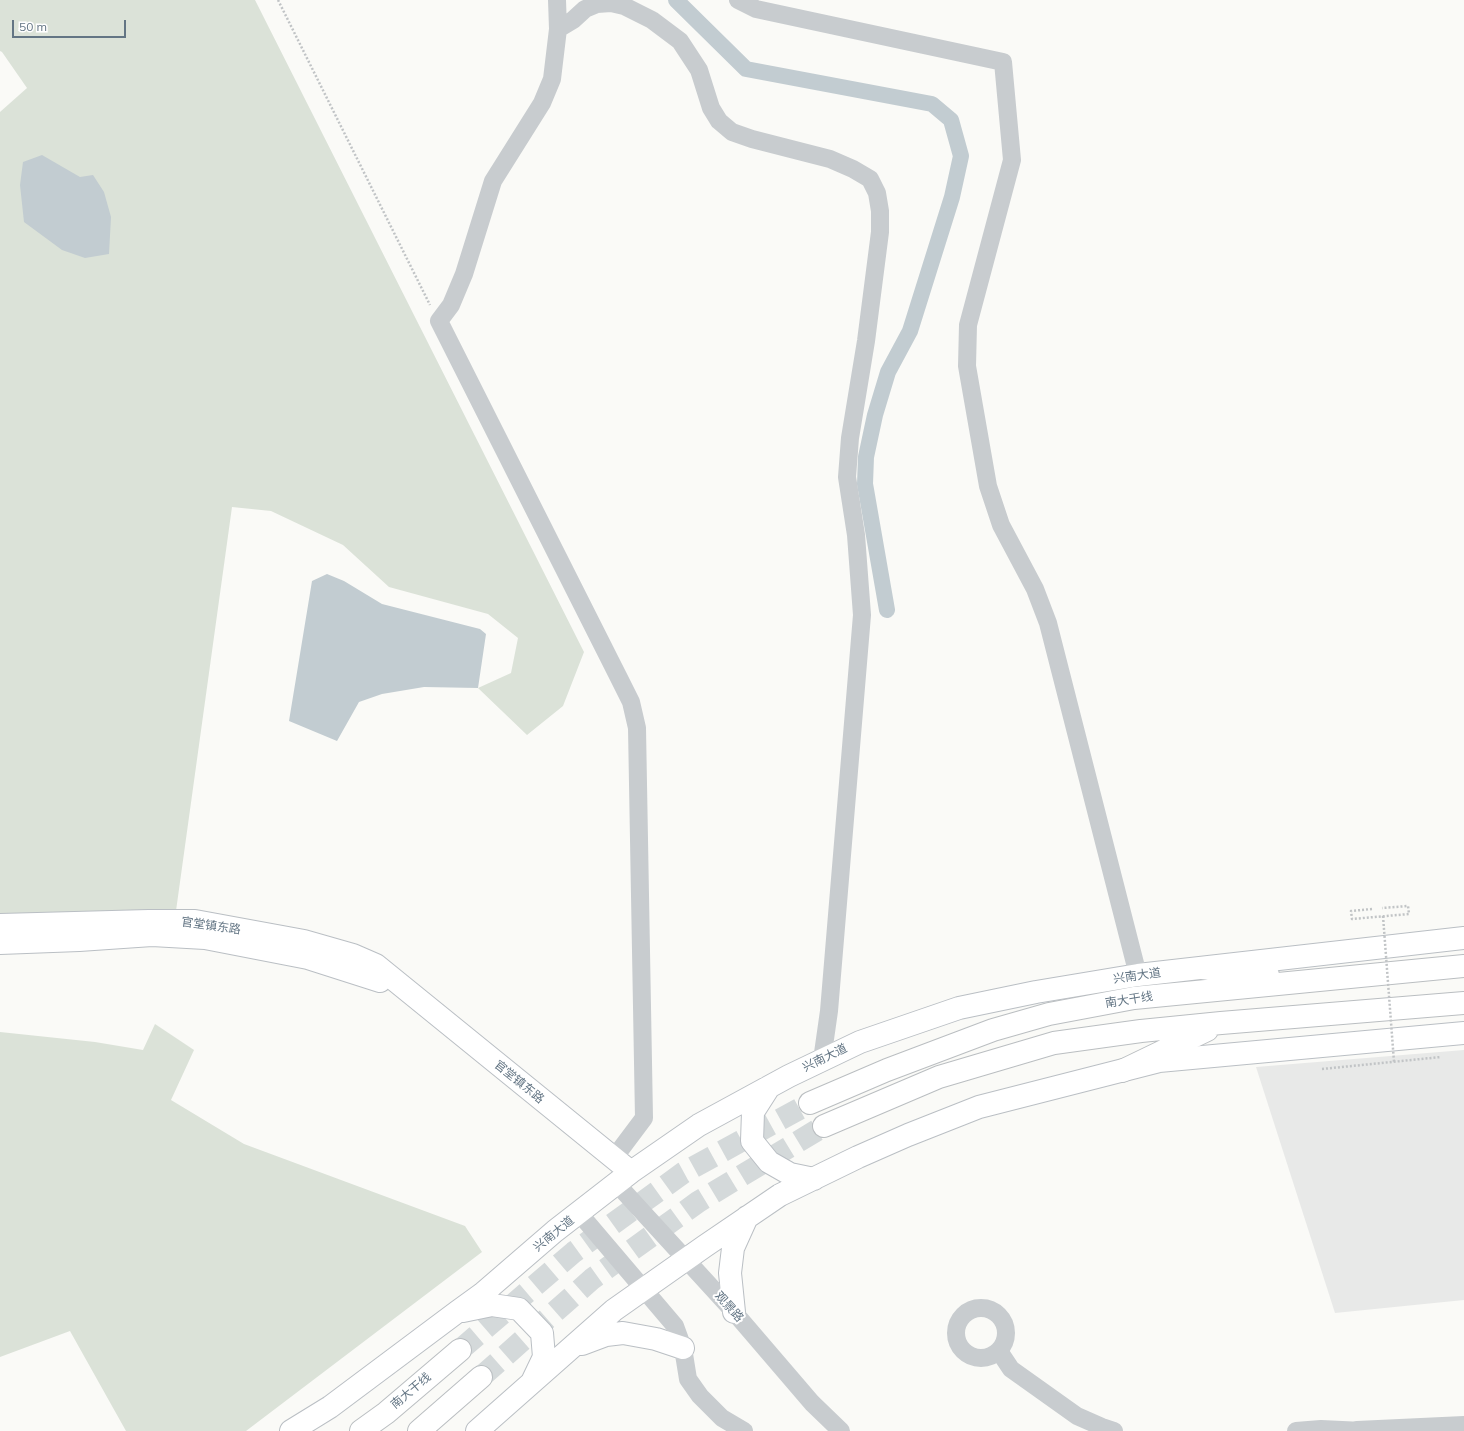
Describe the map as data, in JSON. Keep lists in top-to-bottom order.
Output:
{
  "streets": {
    "main road": ["官堂镇东路", "兴南大道", "南大干线"],
    "street": ["观景路"]
  },
  "crossings": [
    ["官堂镇东路", "兴南大道"],
    ["官堂镇东路", "观景路"],
    ["兴南大道", "观景路"]
  ],
  "scale_bar": "50 m"
}
